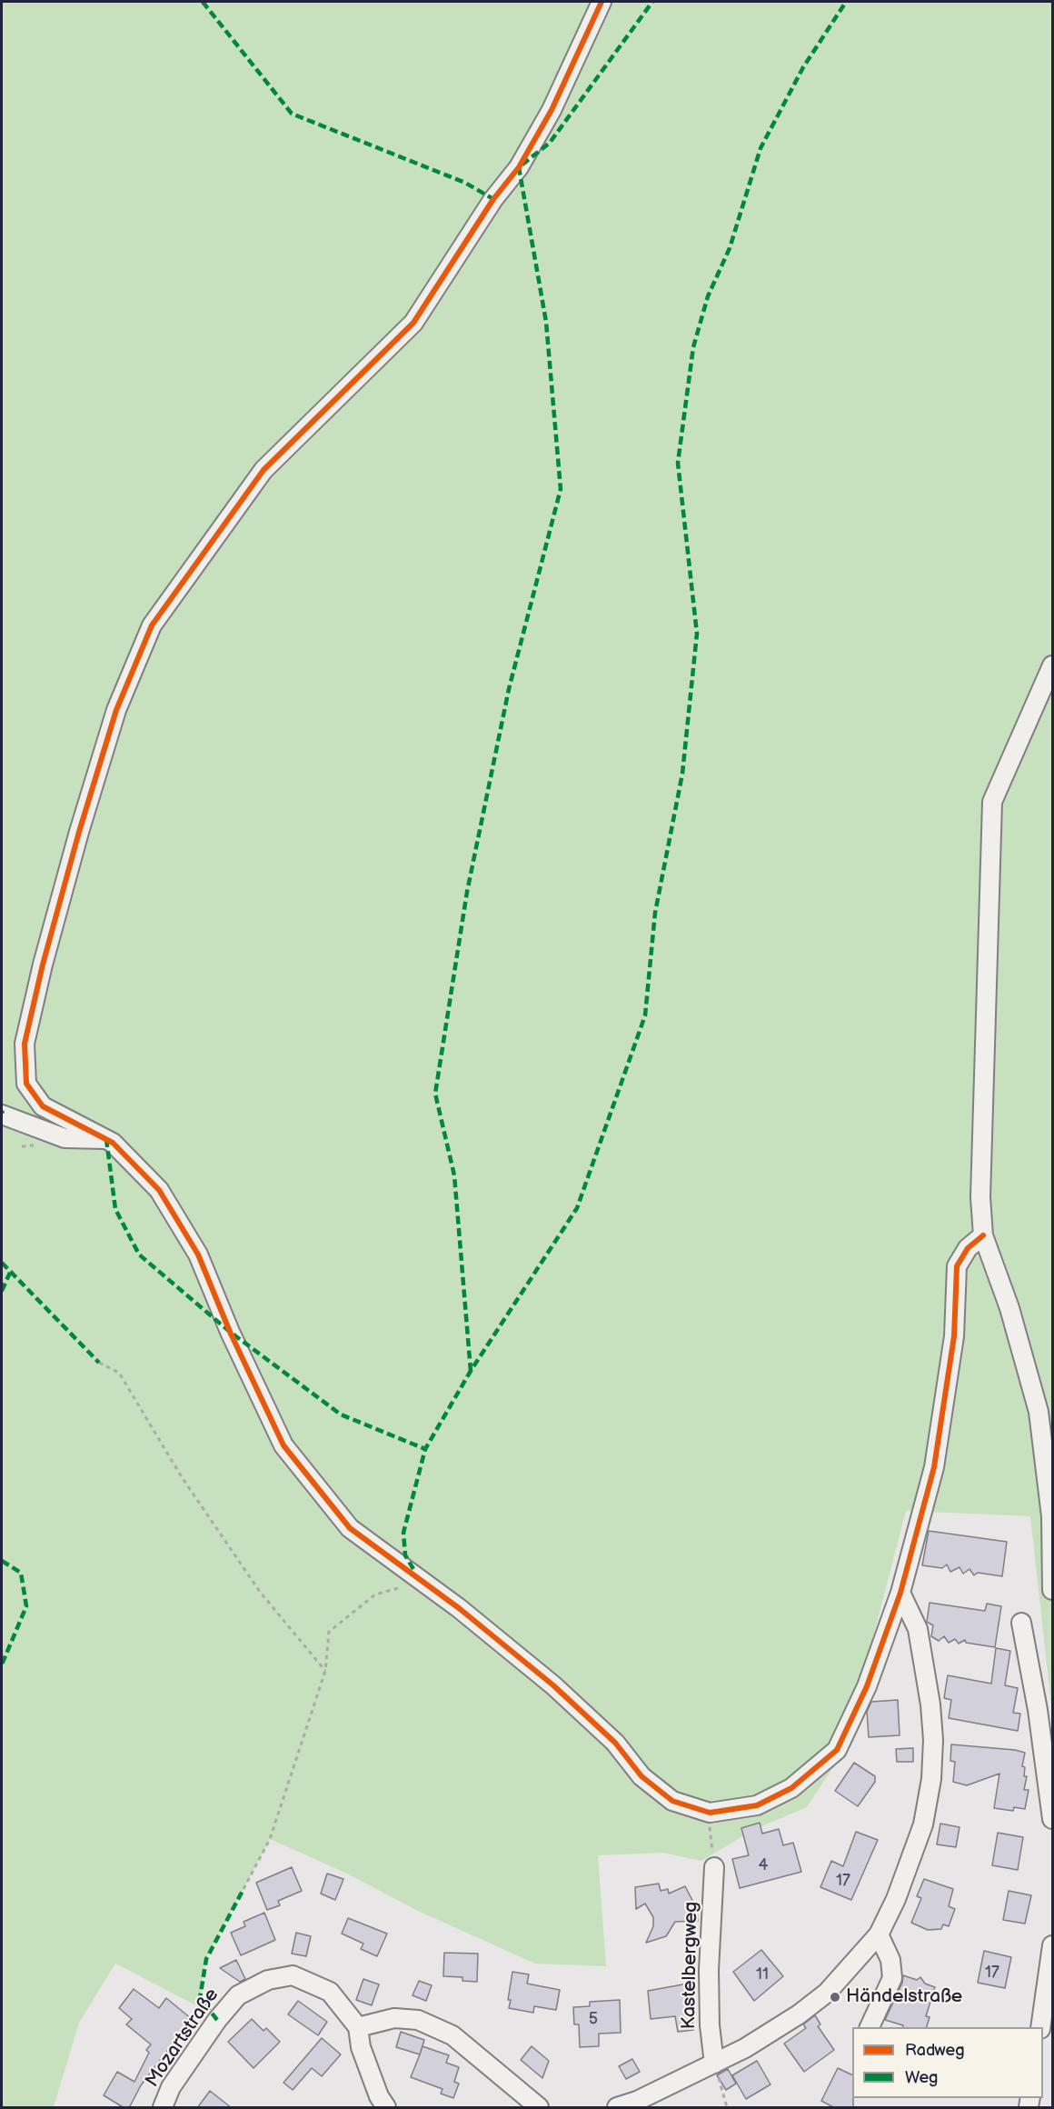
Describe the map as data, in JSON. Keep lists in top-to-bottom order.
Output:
{
  "streets": {
    "street": ["Kastelbergweg", "Mozartstraße"]
  },
  "places": ["Händelstraße"],
  "house_numbers": [
    "4",
    "17",
    "17",
    "11",
    "5"
  ],
  "legend": ["Radweg", "Weg"]
}
